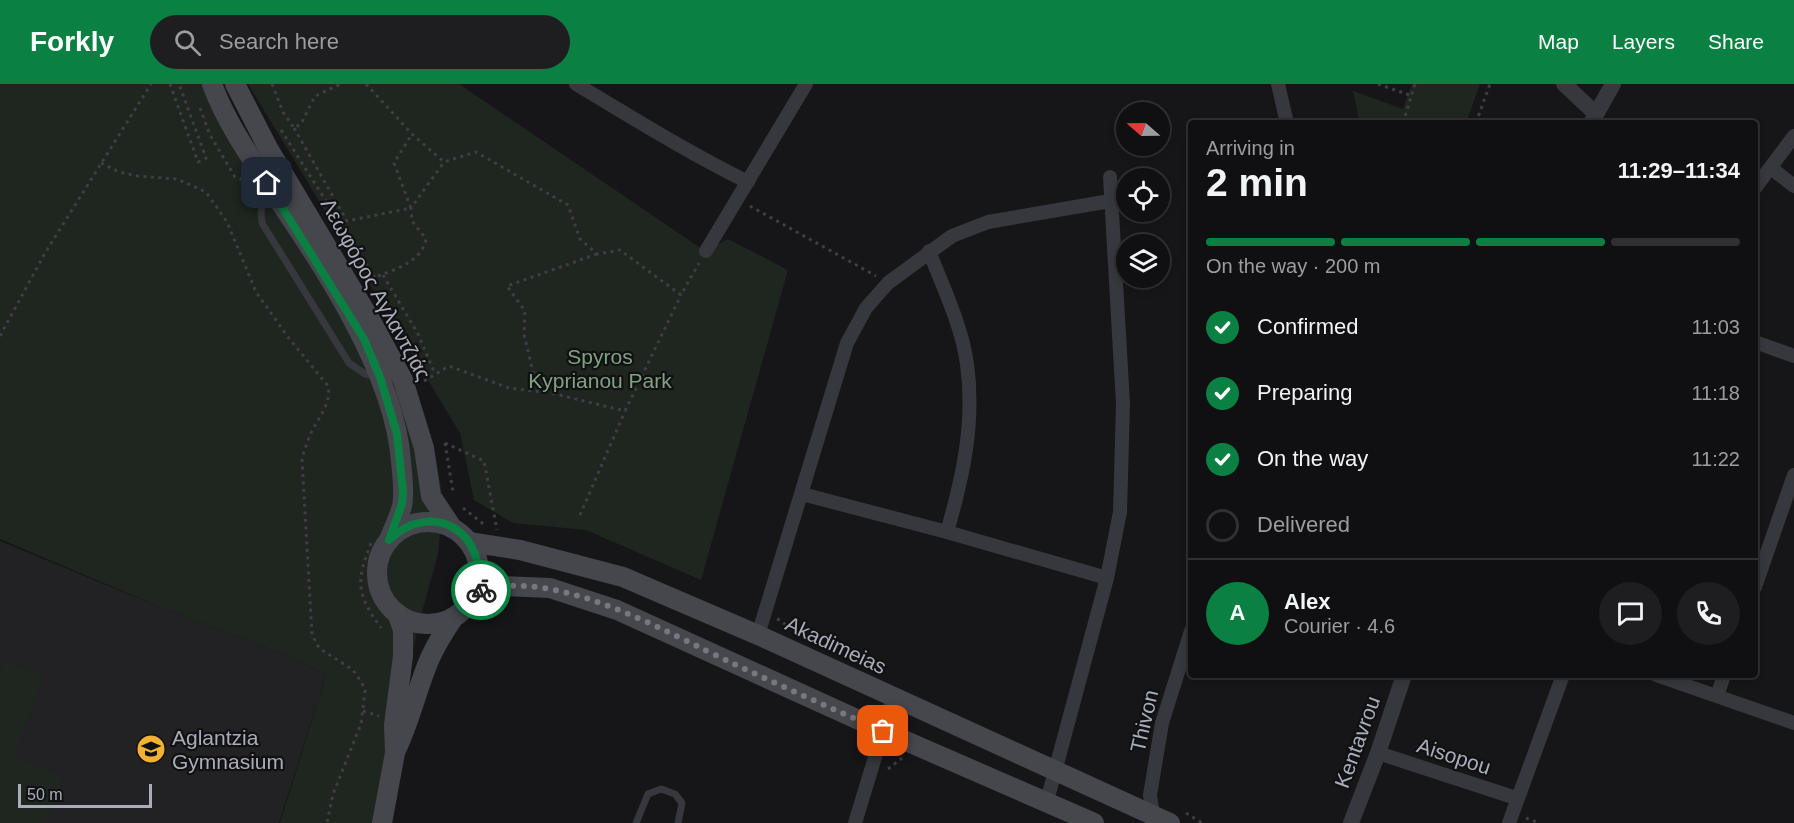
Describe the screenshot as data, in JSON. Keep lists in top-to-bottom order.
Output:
{
  "streets": {
    "main road": ["Λεωφόρος Αγλαντζιάς", "Akadimeias"],
    "street": ["Thivon", "Kentavrou", "Aisopou"]
  },
  "crossings": [
    ["Λεωφόρος Αγλαντζιάς", "Akadimeias"],
    ["Akadimeias", "Thivon"],
    ["Kentavrou", "Aisopou"]
  ],
  "parks": ["Spyros Kyprianou Park"],
  "places": {
    "school or university": ["Aglantzia Gymnasium"]
  },
  "scale_bar": "50 m",
  "north": "left",
  "page": {
    "header": "Forkly",
    "search": "Search here",
    "nav": ["Map", "Layers", "Share"],
    "heading": ["2 min", "Arriving in", "11:29–11:34"],
    "panel": ["Alex", "Courier · 4.6"],
    "bar": "On the way · 200 m",
    "list": [
      ["Confirmed", "11:03"],
      ["Preparing", "11:18"],
      ["On the way", "11:22"],
      "Delivered"
    ],
    "round": "A",
    "scale": "50 m"
  }
}
